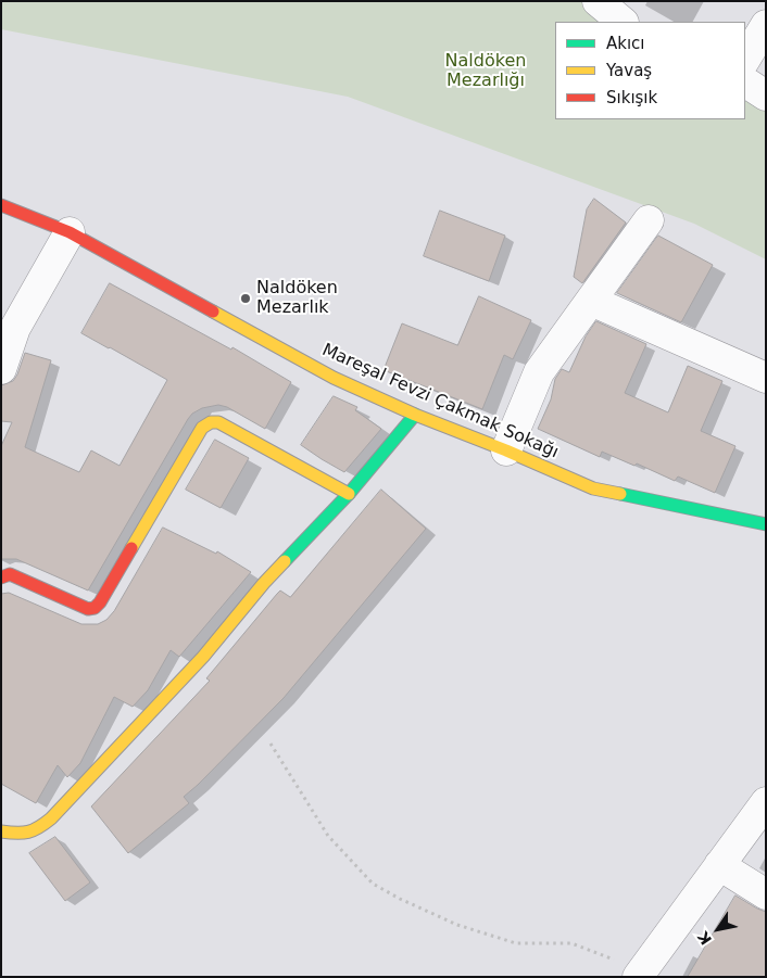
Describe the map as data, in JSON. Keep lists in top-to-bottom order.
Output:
{
  "streets": {
    "street": ["Mareşal Fevzi Çakmak Sokağı"]
  },
  "parks": ["Naldöken Mezarlığı"],
  "places": ["Naldöken Mezarlık"],
  "legend": ["Akıcı", "Yavaş", "Sıkışık"],
  "north": "bottom left"
}
